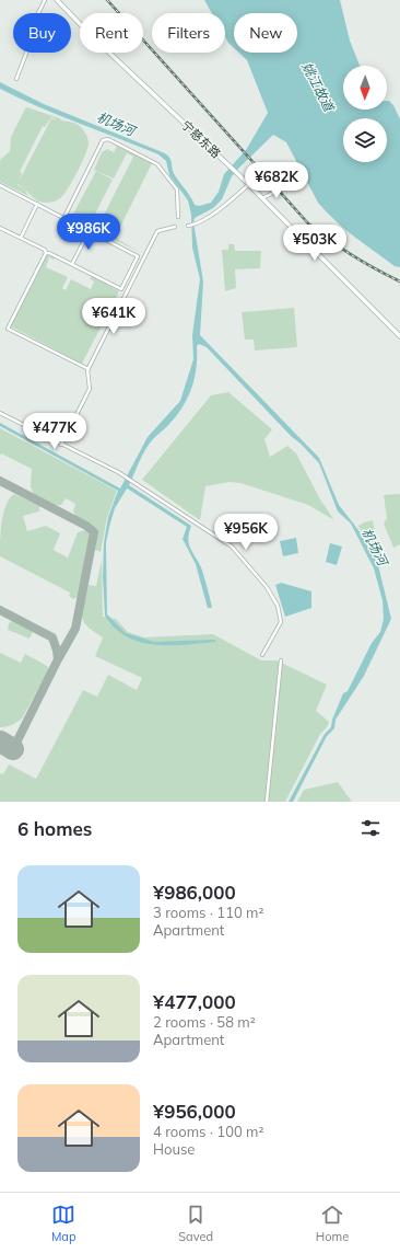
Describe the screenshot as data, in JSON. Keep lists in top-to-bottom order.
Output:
{
  "streets": {
    "main road": ["宁慈东路"]
  },
  "water": ["姚江故道", "机场河"],
  "north": "bottom",
  "page": {
    "chip": [
      "Buy",
      "Rent",
      "Filters",
      "New"
    ],
    "price": [
      "¥682K",
      "¥986K",
      "¥503K",
      "¥641K",
      "¥477K",
      "¥956K"
    ],
    "heading": "6 homes",
    "list": [
      {
        "name": "¥986,000",
        "note": "3 rooms · 110 m² · Apartment"
      },
      {
        "name": "¥477,000",
        "note": "2 rooms · 58 m² · Apartment"
      },
      {
        "name": "¥956,000",
        "note": "4 rooms · 100 m² · House"
      }
    ],
    "tabs": ["Map", "Saved", "Home"]
  }
}
